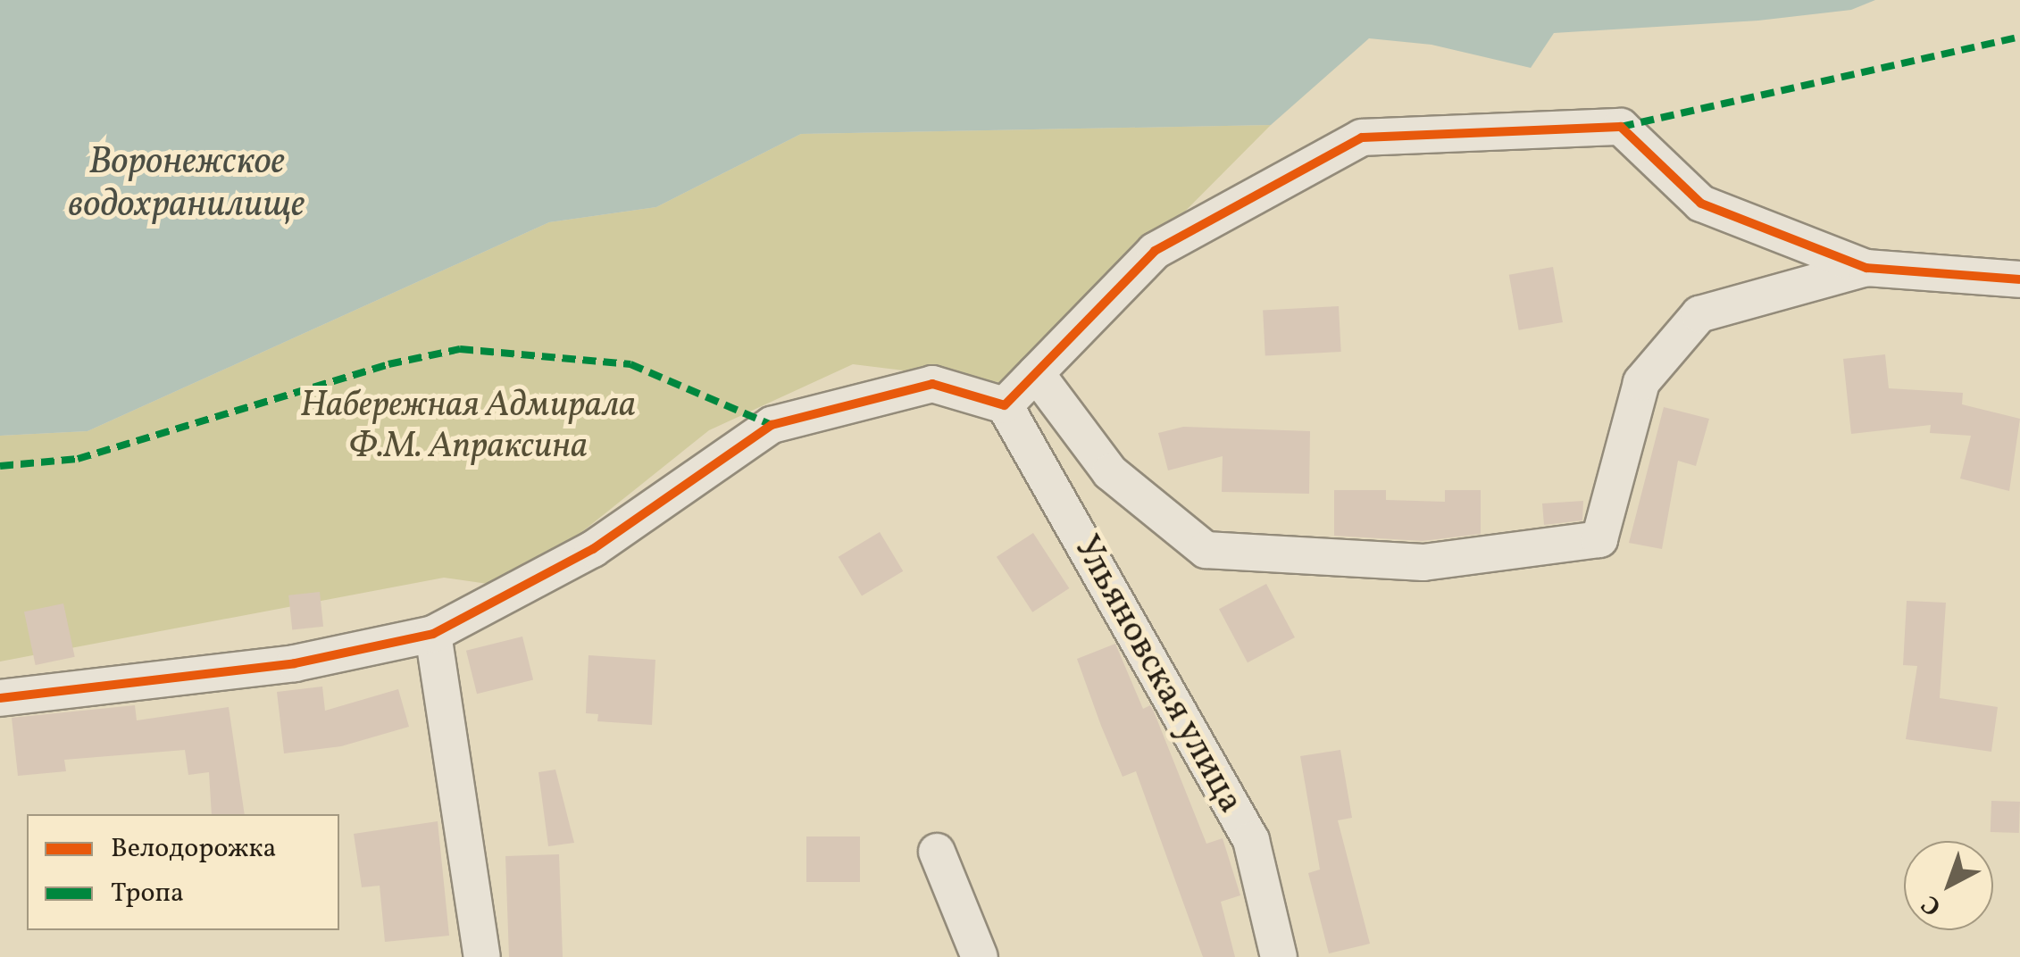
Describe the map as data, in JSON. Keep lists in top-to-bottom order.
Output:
{
  "streets": {
    "street": ["Ульяновская улица"]
  },
  "water": ["Воронежское водохранилище"],
  "parks": ["Набережная Адмирала Ф.М. Апраксина"],
  "legend": ["Велодорожка", "Тропа"],
  "north": "bottom left"
}
